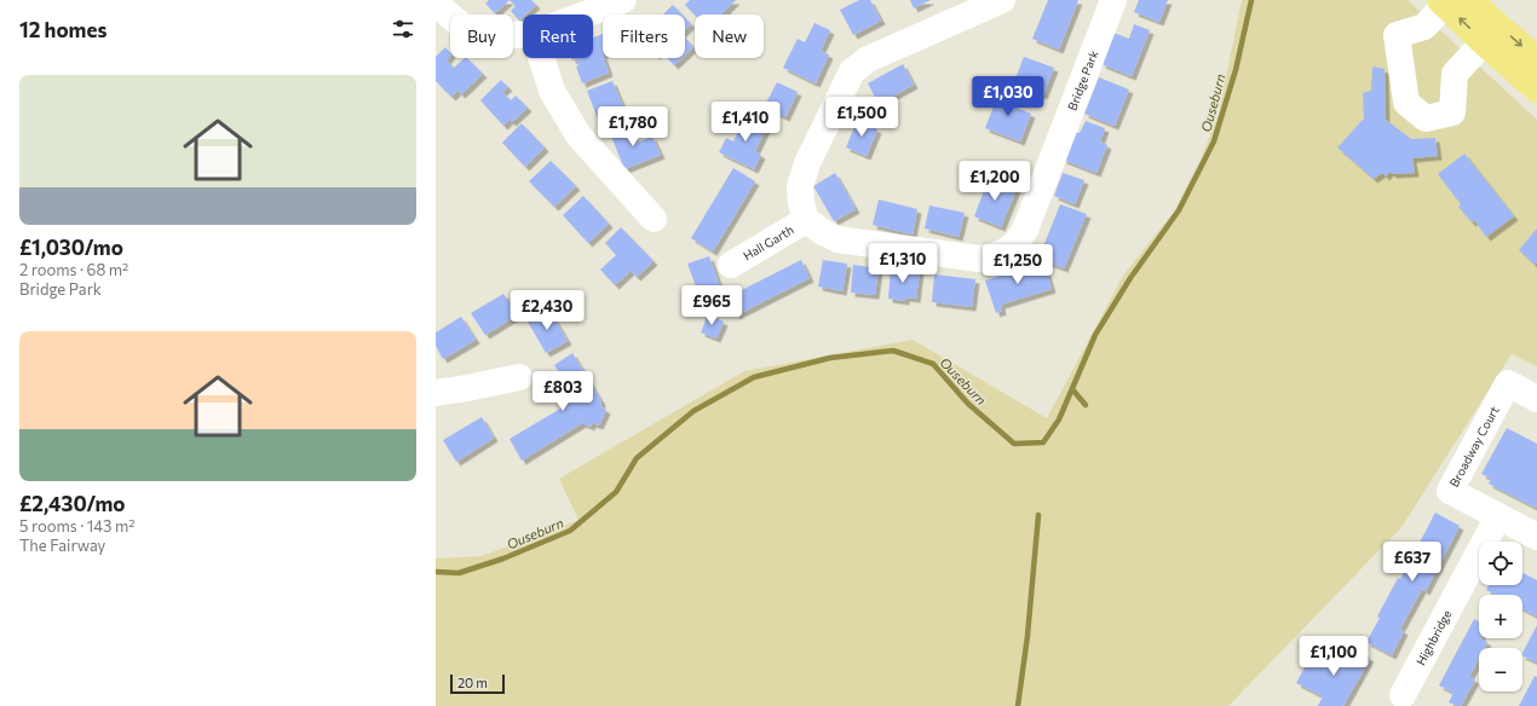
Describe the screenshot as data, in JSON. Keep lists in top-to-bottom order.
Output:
{
  "streets": {
    "street": [
      "Bridge Park",
      "Hall Garth",
      "Broadway Court",
      "Highbridge"
    ]
  },
  "crossings": [
    ["Bridge Park", "Hall Garth"],
    ["Broadway Court", "Highbridge"]
  ],
  "water": ["Ouseburn"],
  "scale_bar": "20 m",
  "page": {
    "heading": "12 homes",
    "chip": [
      "Buy",
      "Rent",
      "Filters",
      "New"
    ],
    "list": [
      {
        "name": "£1,030/mo",
        "note": "2 rooms · 68 m² · Bridge Park"
      },
      {
        "name": "£2,430/mo",
        "note": "5 rooms · 143 m² · The Fairway"
      }
    ],
    "price": [
      "£1,030",
      "£1,500",
      "£1,410",
      "£1,780",
      "£1,200",
      "£1,310",
      "£1,250",
      "£965",
      "£2,430",
      "£803",
      "£637",
      "£1,100"
    ],
    "map_buttons": ["+", "−"],
    "scale": "20 m"
  }
}
